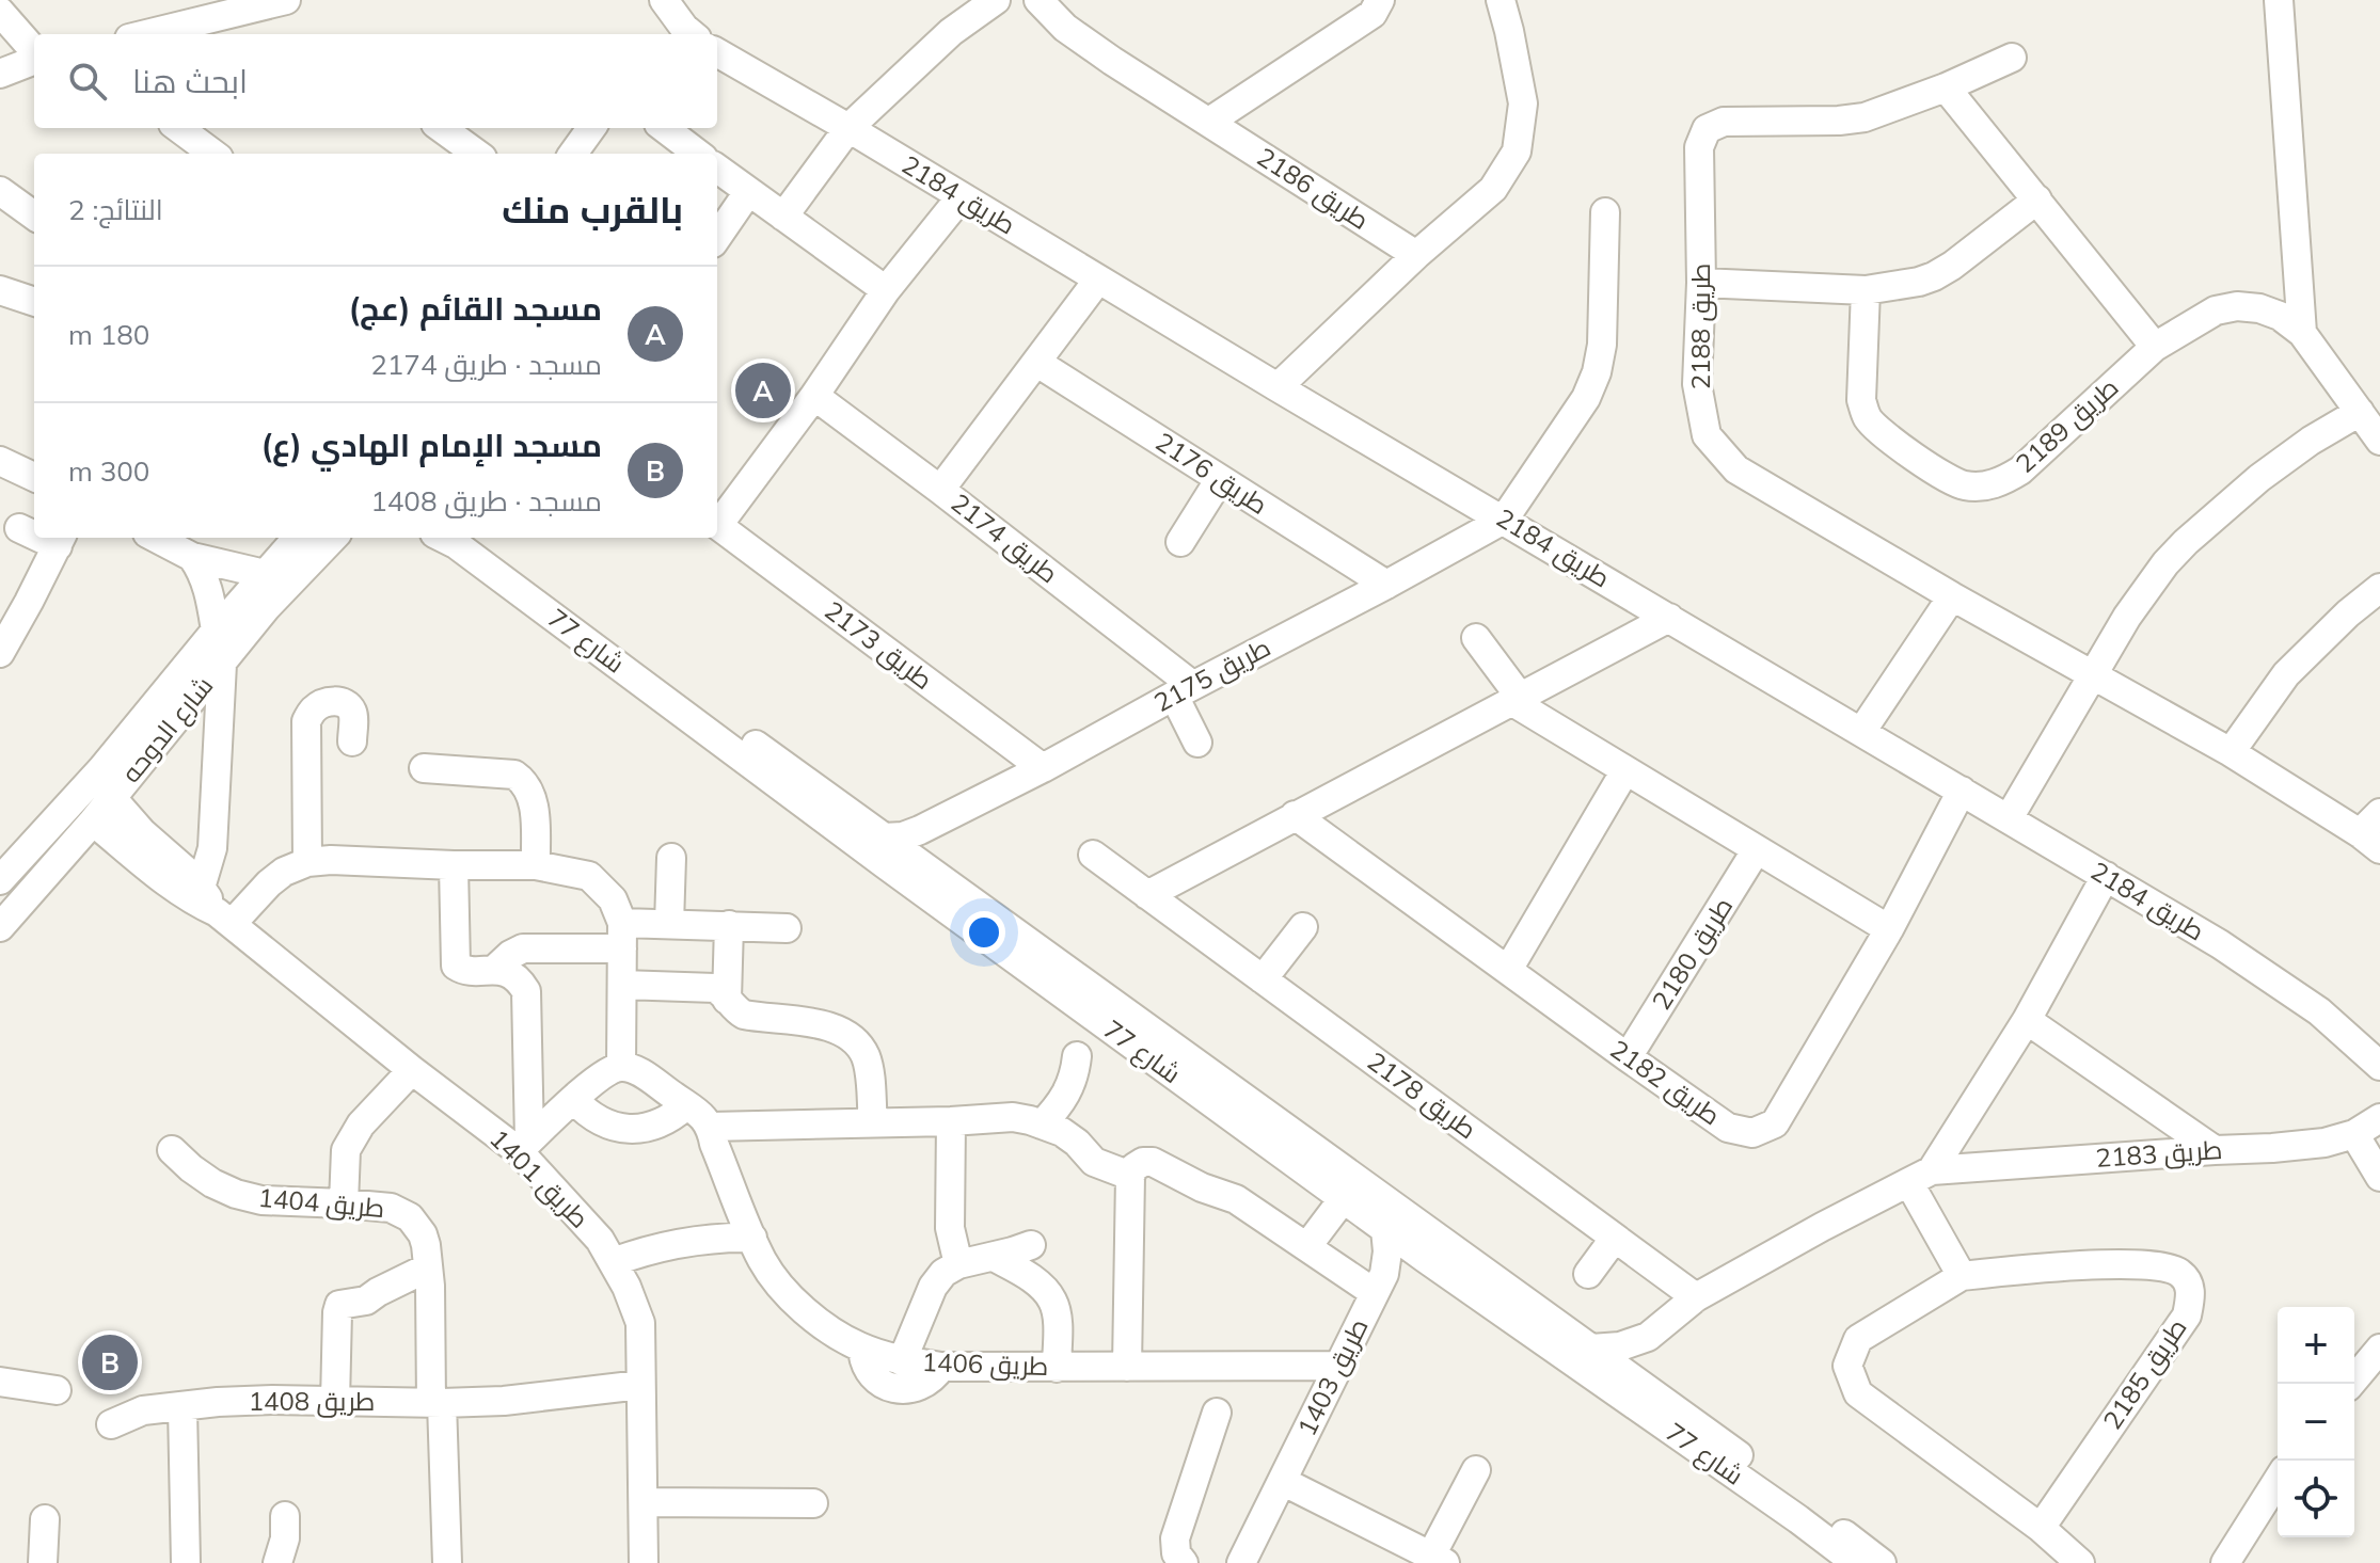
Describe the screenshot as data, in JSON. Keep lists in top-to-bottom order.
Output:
{
  "streets": {
    "street": [
      "طريق 2186",
      "طريق 2184",
      "طريق 2188",
      "طريق 2189",
      "طريق 2176",
      "طريق 2174",
      "شارع 77",
      "طريق 2173",
      "طريق 2175",
      "شارع الدوحه",
      "طريق 2180",
      "طريق 2182",
      "طريق 2178",
      "طريق 2183",
      "طريق 1401",
      "طريق 1404",
      "طريق 1406",
      "طريق 2185",
      "طريق 1403",
      "طريق 1408"
    ]
  },
  "crossings": [
    ["طريق 2184", "طريق 2175"],
    ["طريق 2184", "طريق 2182"],
    ["طريق 2176", "طريق 2175"],
    ["طريق 2174", "طريق 2175"],
    ["شارع 77", "طريق 2175"],
    ["شارع 77", "طريق 2183"],
    ["شارع 77", "طريق 1403"],
    ["طريق 2173", "طريق 2175"],
    ["شارع الدوحه", "طريق 1401"],
    ["طريق 2180", "طريق 2182"],
    ["طريق 2178", "طريق 2183"],
    ["طريق 1401", "طريق 1408"],
    ["طريق 1406", "طريق 1403"]
  ],
  "page": {
    "search": "ابحث هنا",
    "heading": ["بالقرب منك", "النتائج: 2"],
    "list": [
      {
        "mark": "A",
        "name": "مسجد القائم (عج)",
        "note": "مسجد · طريق 2174",
        "value": "180 m"
      },
      {
        "mark": "B",
        "name": "مسجد الإمام الهادي (ع)",
        "note": "مسجد · طريق 1408",
        "value": "300 m"
      }
    ],
    "pins": ["A", "B"],
    "map_buttons": ["+", "−"]
  }
}
